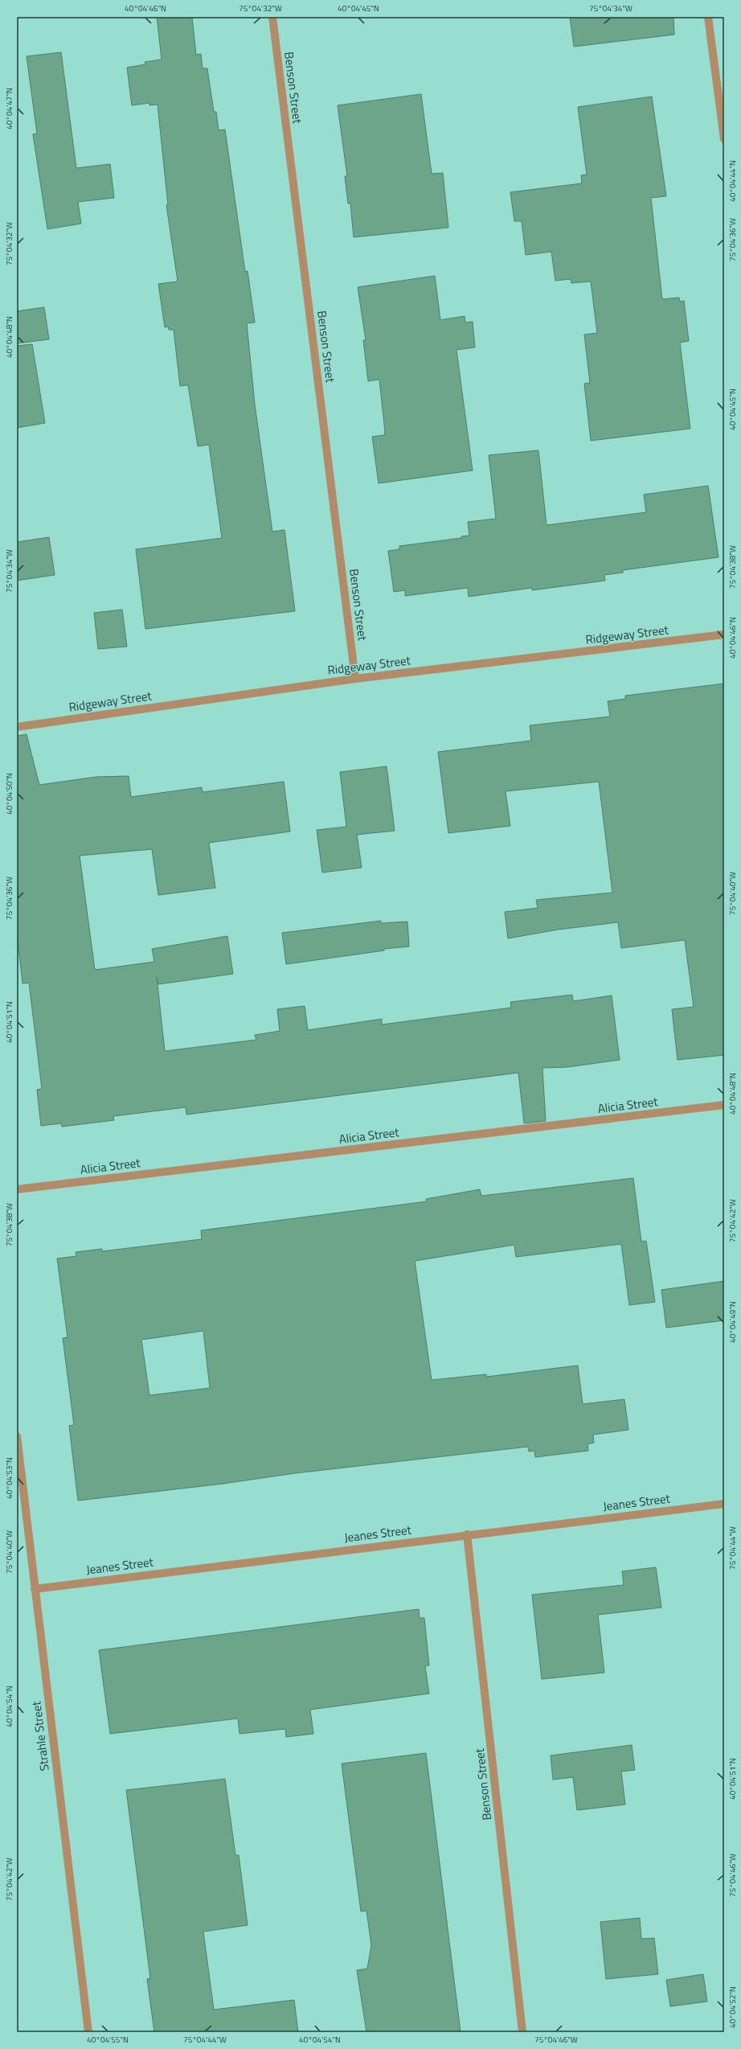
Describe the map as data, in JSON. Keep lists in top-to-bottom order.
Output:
{
  "streets": {
    "street": [
      "Benson Street",
      "Ridgeway Street",
      "Alicia Street",
      "Jeanes Street",
      "Strahle Street"
    ]
  },
  "crossings": [
    ["Benson Street", "Ridgeway Street"],
    ["Benson Street", "Jeanes Street"],
    ["Jeanes Street", "Strahle Street"]
  ],
  "coordinates": [
    "40°04'46\"N",
    "75°04'32\"W",
    "40°04'45\"N",
    "75°04'34\"W",
    "40°04'47\"N",
    "40°04'44\"N",
    "75°04'36\"W",
    "40°04'48\"N",
    "75°04'38\"W",
    "40°04'50\"N",
    "75°04'40\"W",
    "40°04'51\"N",
    "75°04'42\"W",
    "40°04'49\"N",
    "40°04'53\"N",
    "75°04'44\"W",
    "40°04'54\"N",
    "75°04'46\"W",
    "40°04'52\"N",
    "40°04'55\"N"
  ]
}
